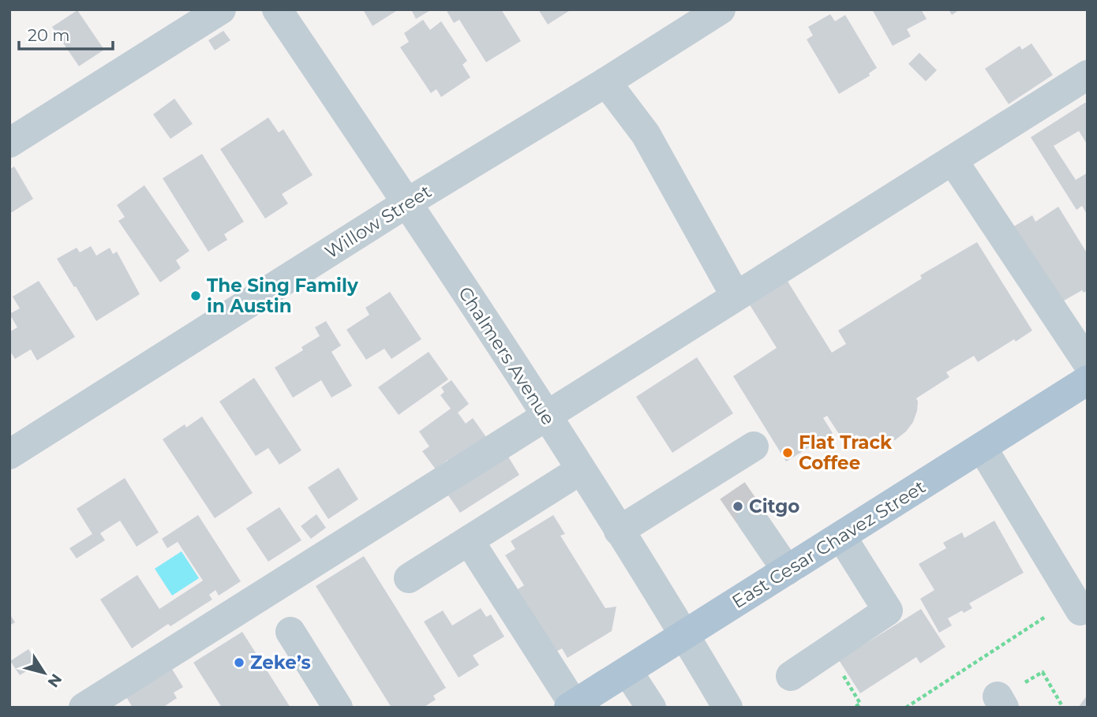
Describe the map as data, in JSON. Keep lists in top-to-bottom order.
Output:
{
  "streets": {
    "main road": ["East Cesar Chavez Street"],
    "street": ["Willow Street", "Chalmers Avenue"]
  },
  "crossings": [
    ["Willow Street", "Chalmers Avenue"],
    ["Chalmers Avenue", "East Cesar Chavez Street"]
  ],
  "places": [
    "The Sing Family in Austin",
    "Flat Track Coffee",
    "Citgo",
    "Zeke’s"
  ],
  "scale_bar": "20 m",
  "north": "bottom right"
}
